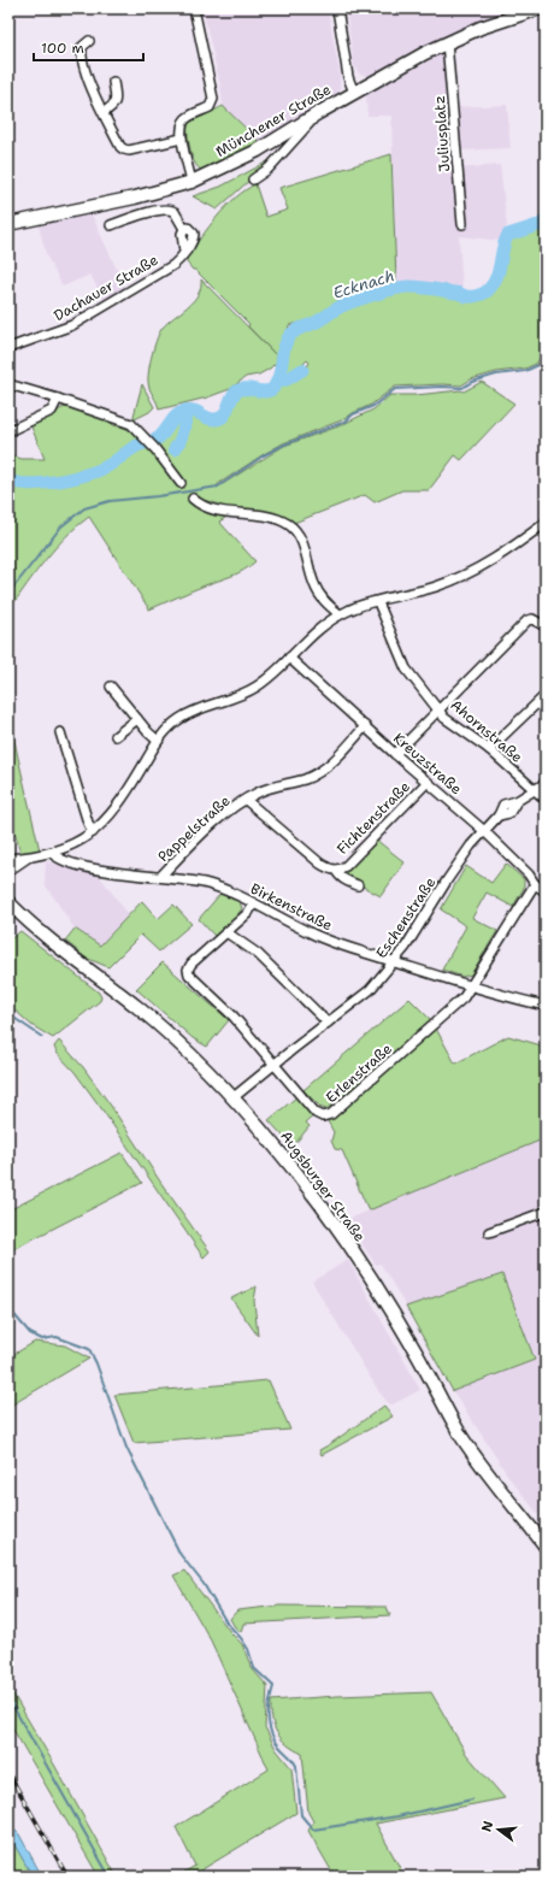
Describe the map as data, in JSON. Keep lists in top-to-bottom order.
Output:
{
  "streets": {
    "main road": ["Münchener Straße", "Augsburger Straße"],
    "street": [
      "Juliusplatz",
      "Dachauer Straße",
      "Ahornstraße",
      "Kreuzstraße",
      "Fichtenstraße",
      "Pappelstraße",
      "Birkenstraße",
      "Eschenstraße",
      "Erlenstraße"
    ]
  },
  "crossings": [
    ["Münchener Straße", "Juliusplatz"],
    ["Ahornstraße", "Eschenstraße"],
    ["Kreuzstraße", "Fichtenstraße"],
    ["Kreuzstraße", "Pappelstraße"],
    ["Kreuzstraße", "Eschenstraße"],
    ["Kreuzstraße", "Erlenstraße"],
    ["Fichtenstraße", "Pappelstraße"],
    ["Pappelstraße", "Birkenstraße"],
    ["Birkenstraße", "Eschenstraße"],
    ["Birkenstraße", "Erlenstraße"],
    ["Eschenstraße", "Erlenstraße"],
    ["Eschenstraße", "Augsburger Straße"]
  ],
  "water": ["Ecknach"],
  "scale_bar": "100 m",
  "north": "left"
}
